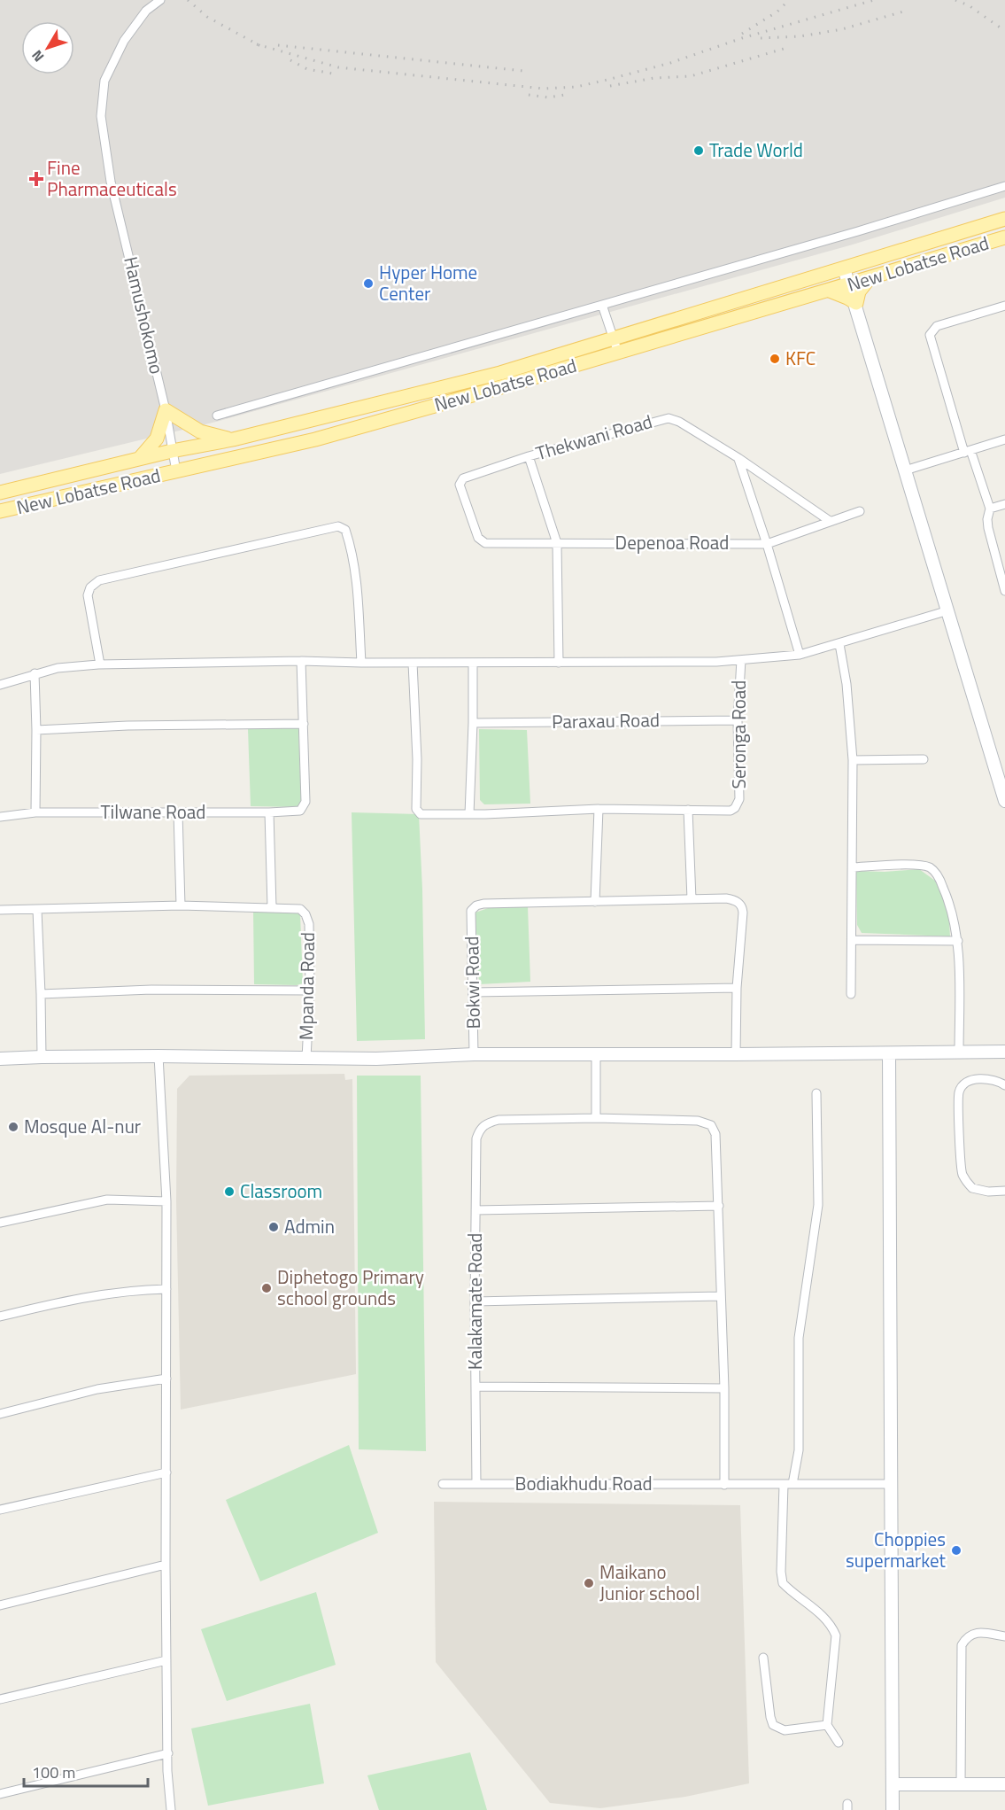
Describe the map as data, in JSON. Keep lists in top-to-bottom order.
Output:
{
  "streets": {
    "main road": ["New Lobatse Road"],
    "street": [
      "Hamushokomo",
      "Thekwani Road",
      "Depenoa Road",
      "Paraxau Road",
      "Seronga Road",
      "Tilwane Road",
      "Bokwi Road",
      "Mpanda Road",
      "Kalakamate Road",
      "Bodiakhudu Road"
    ]
  },
  "crossings": [
    ["New Lobatse Road", "Hamushokomo"],
    ["Thekwani Road", "Depenoa Road"],
    ["Paraxau Road", "Seronga Road"],
    ["Kalakamate Road", "Bodiakhudu Road"]
  ],
  "places": {
    "other": [
      "Trade World",
      "Hyper Home Center",
      "KFC",
      "Mosque Al-nur",
      "Classroom",
      "Admin",
      "Diphetogo Primary school grounds",
      "Choppies supermarket",
      "Maikano Junior school"
    ],
    "health": ["Fine Pharmaceuticals"]
  },
  "scale_bar": "100 m",
  "north": "bottom left"
}
